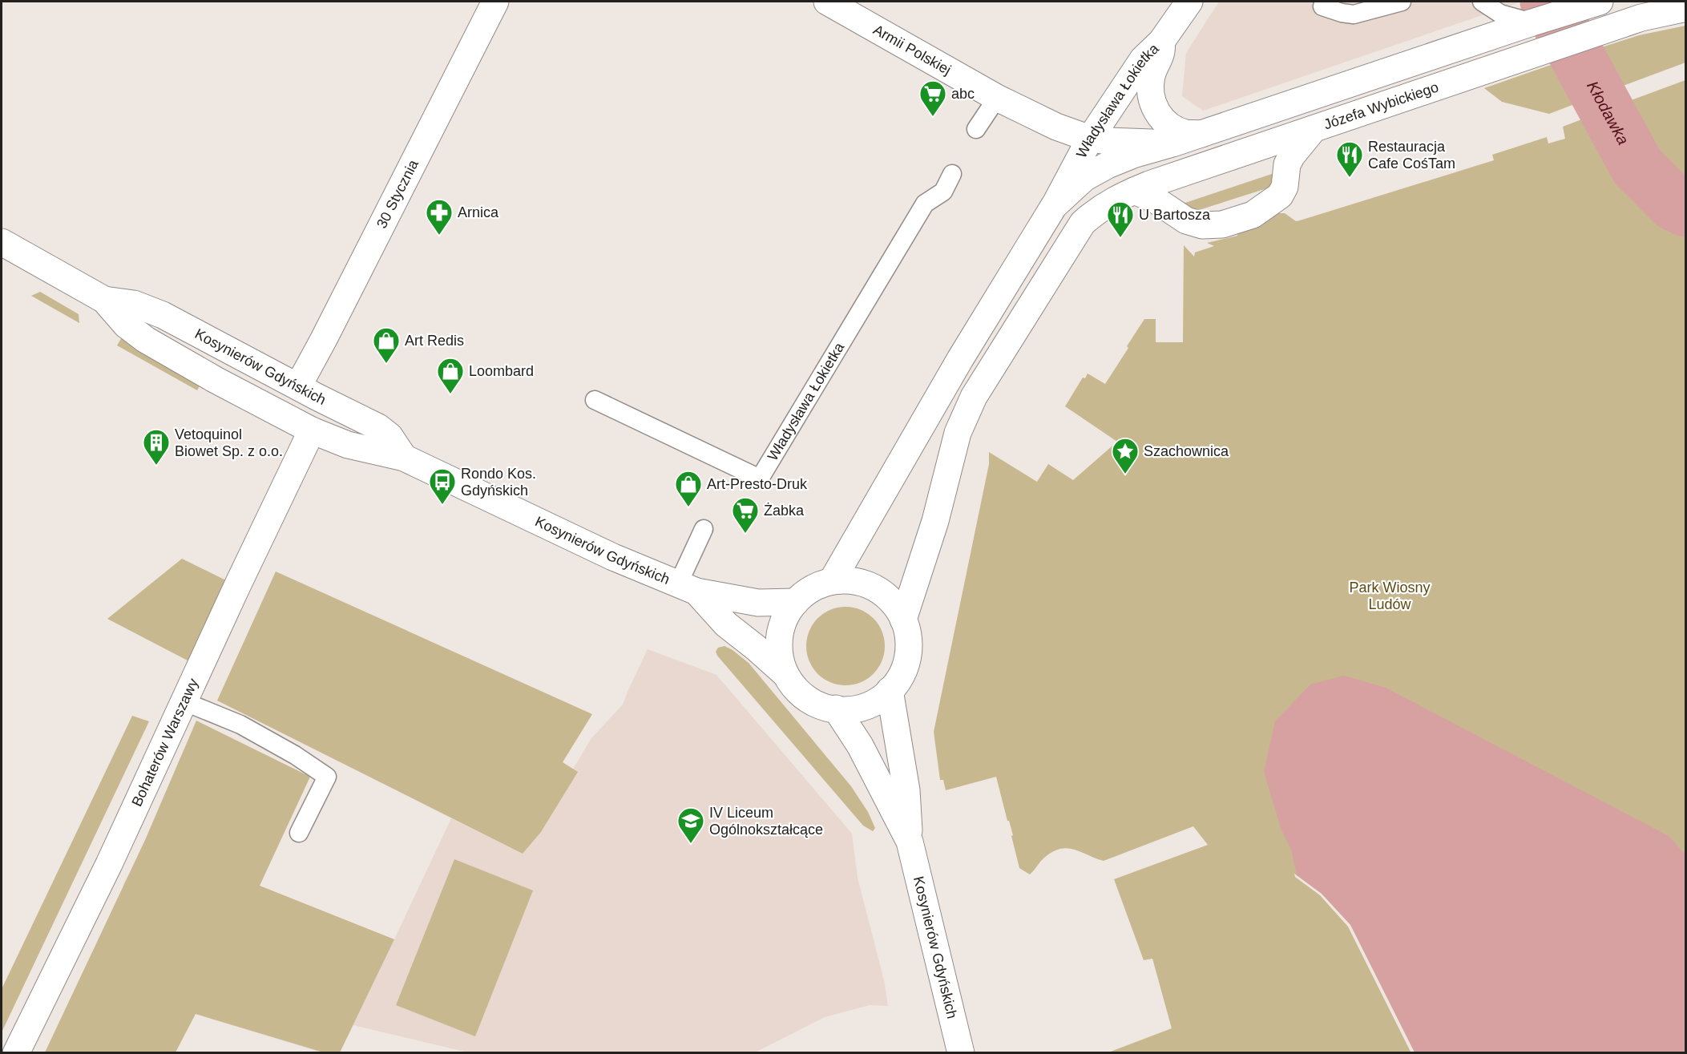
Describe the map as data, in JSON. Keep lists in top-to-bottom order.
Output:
{
  "streets": {
    "street": [
      "Armii Polskiej",
      "Władysława Łokietka",
      "Józefa Wybickiego",
      "30 Stycznia",
      "Kosynierów Gdyńskich",
      "Bohaterów Warszawy"
    ]
  },
  "crossings": [
    ["Armii Polskiej", "Władysława Łokietka"],
    ["Władysława Łokietka", "Józefa Wybickiego"],
    ["Władysława Łokietka", "Kosynierów Gdyńskich"],
    ["Józefa Wybickiego", "Kosynierów Gdyńskich"],
    ["30 Stycznia", "Kosynierów Gdyńskich"],
    ["Kosynierów Gdyńskich", "Bohaterów Warszawy"]
  ],
  "water": ["Kłodawka"],
  "parks": ["Park Wiosny Ludów"],
  "places": {
    "supermarket": ["abc", "Żabka"],
    "restaurant": ["Restauracja Cafe CośTam", "U Bartosza"],
    "pharmacy": ["Arnica"],
    "shop": ["Art Redis", "Loombard", "Art-Presto-Druk"],
    "building": ["Vetoquinol Biowet Sp. z o.o."],
    "place": ["Szachownica"],
    "bus stop": ["Rondo Kos. Gdyńskich"],
    "school or university": ["IV Liceum Ogólnokształcące"]
  }
}
